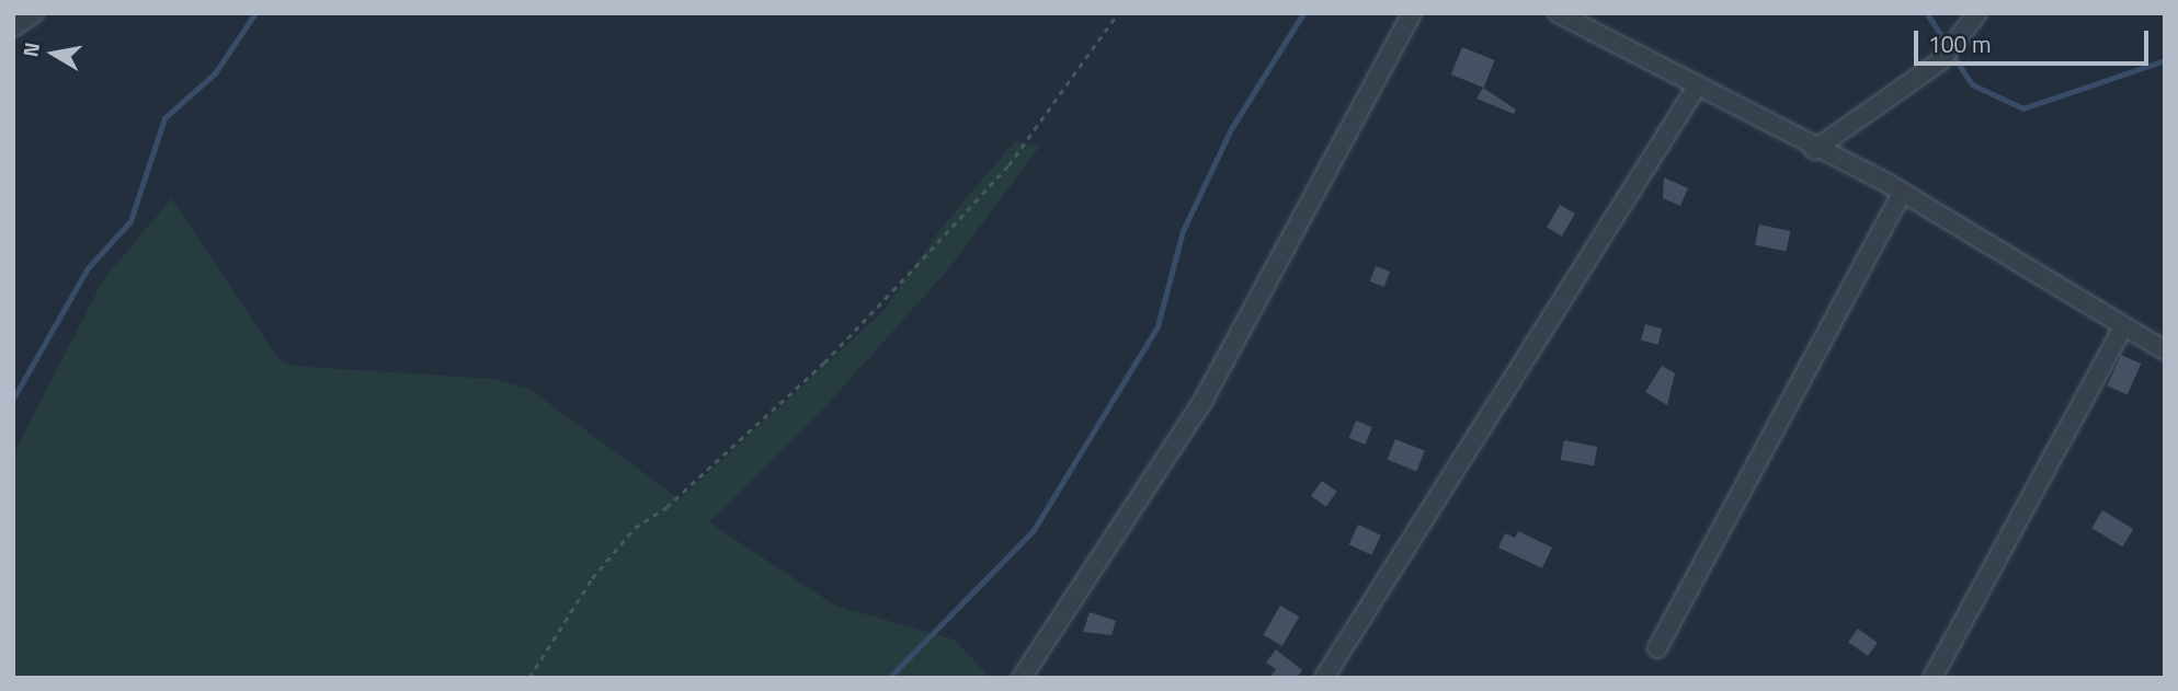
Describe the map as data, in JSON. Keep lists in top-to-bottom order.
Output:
{
  "scale_bar": "100 m",
  "north": "left"
}
